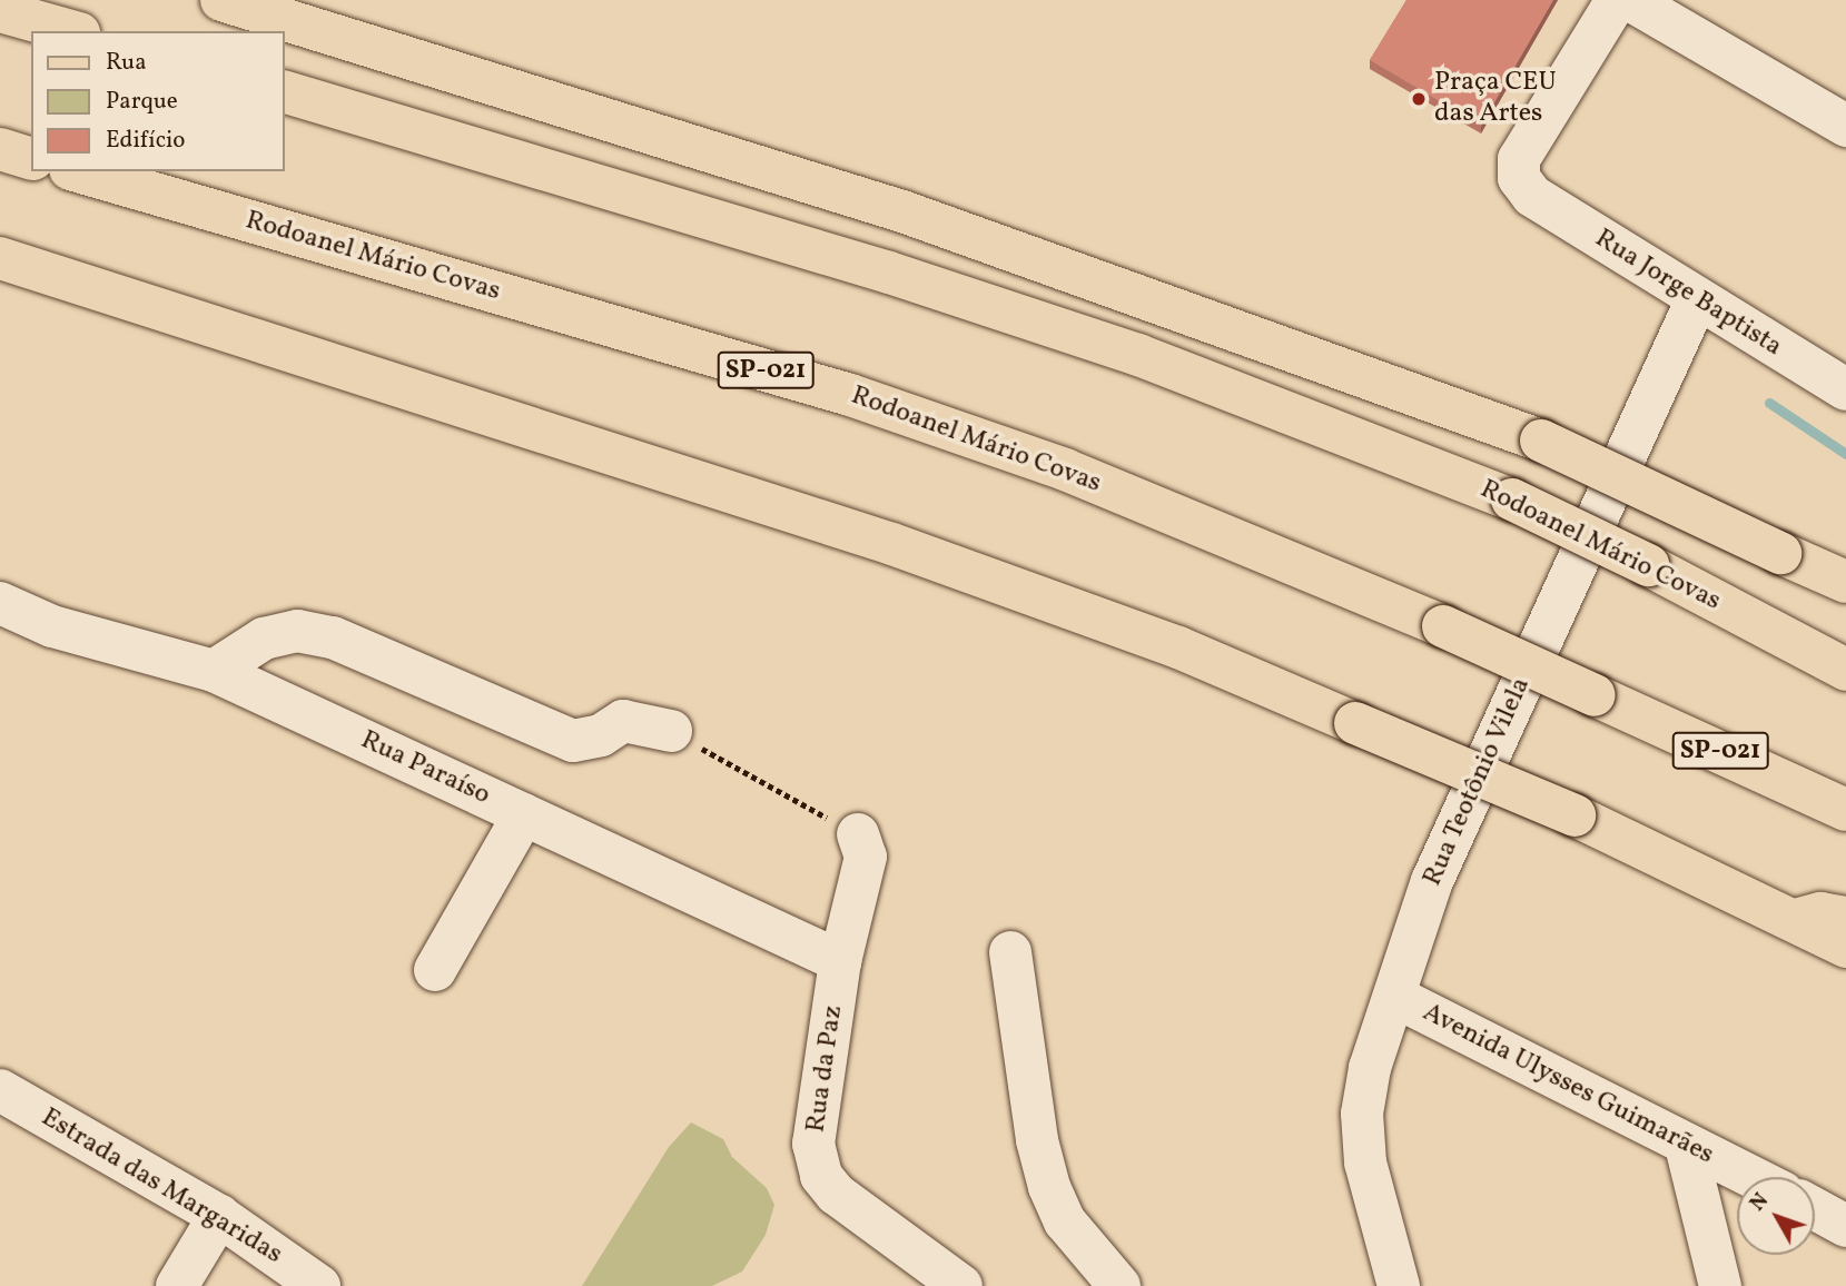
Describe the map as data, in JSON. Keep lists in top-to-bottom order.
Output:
{
  "streets": {
    "main road": ["Rodoanel Mário Covas", "SP-021"],
    "street": [
      "Rua Jorge Baptista",
      "Rua Paraíso",
      "Rua Teotônio Vilela",
      "Rua da Paz",
      "Avenida Ulysses Guimarães",
      "Estrada das Margaridas"
    ]
  },
  "crossings": [
    ["Rua Jorge Baptista", "Rua Teotônio Vilela"],
    ["Rua Paraíso", "Rua da Paz"],
    ["Rua Teotônio Vilela", "Avenida Ulysses Guimarães"]
  ],
  "places": ["Praça CEU das Artes"],
  "legend": ["Rua", "Parque", "Edifício"],
  "north": "top left"
}
